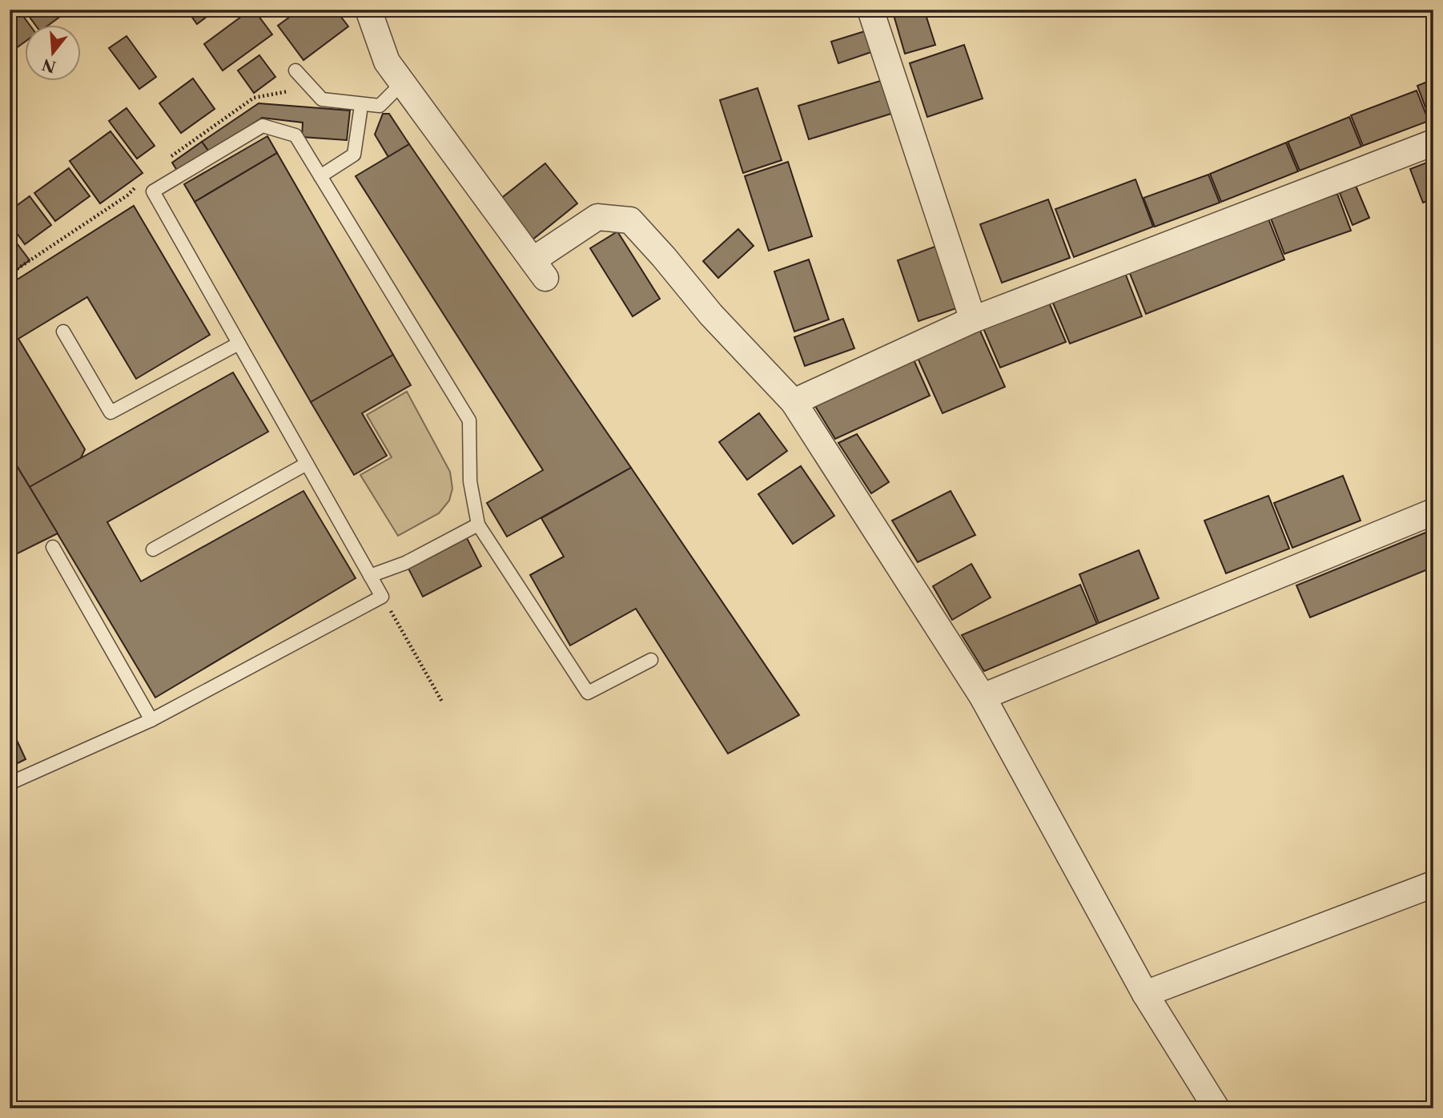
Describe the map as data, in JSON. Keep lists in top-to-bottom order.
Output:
{
  "north": "bottom"
}
